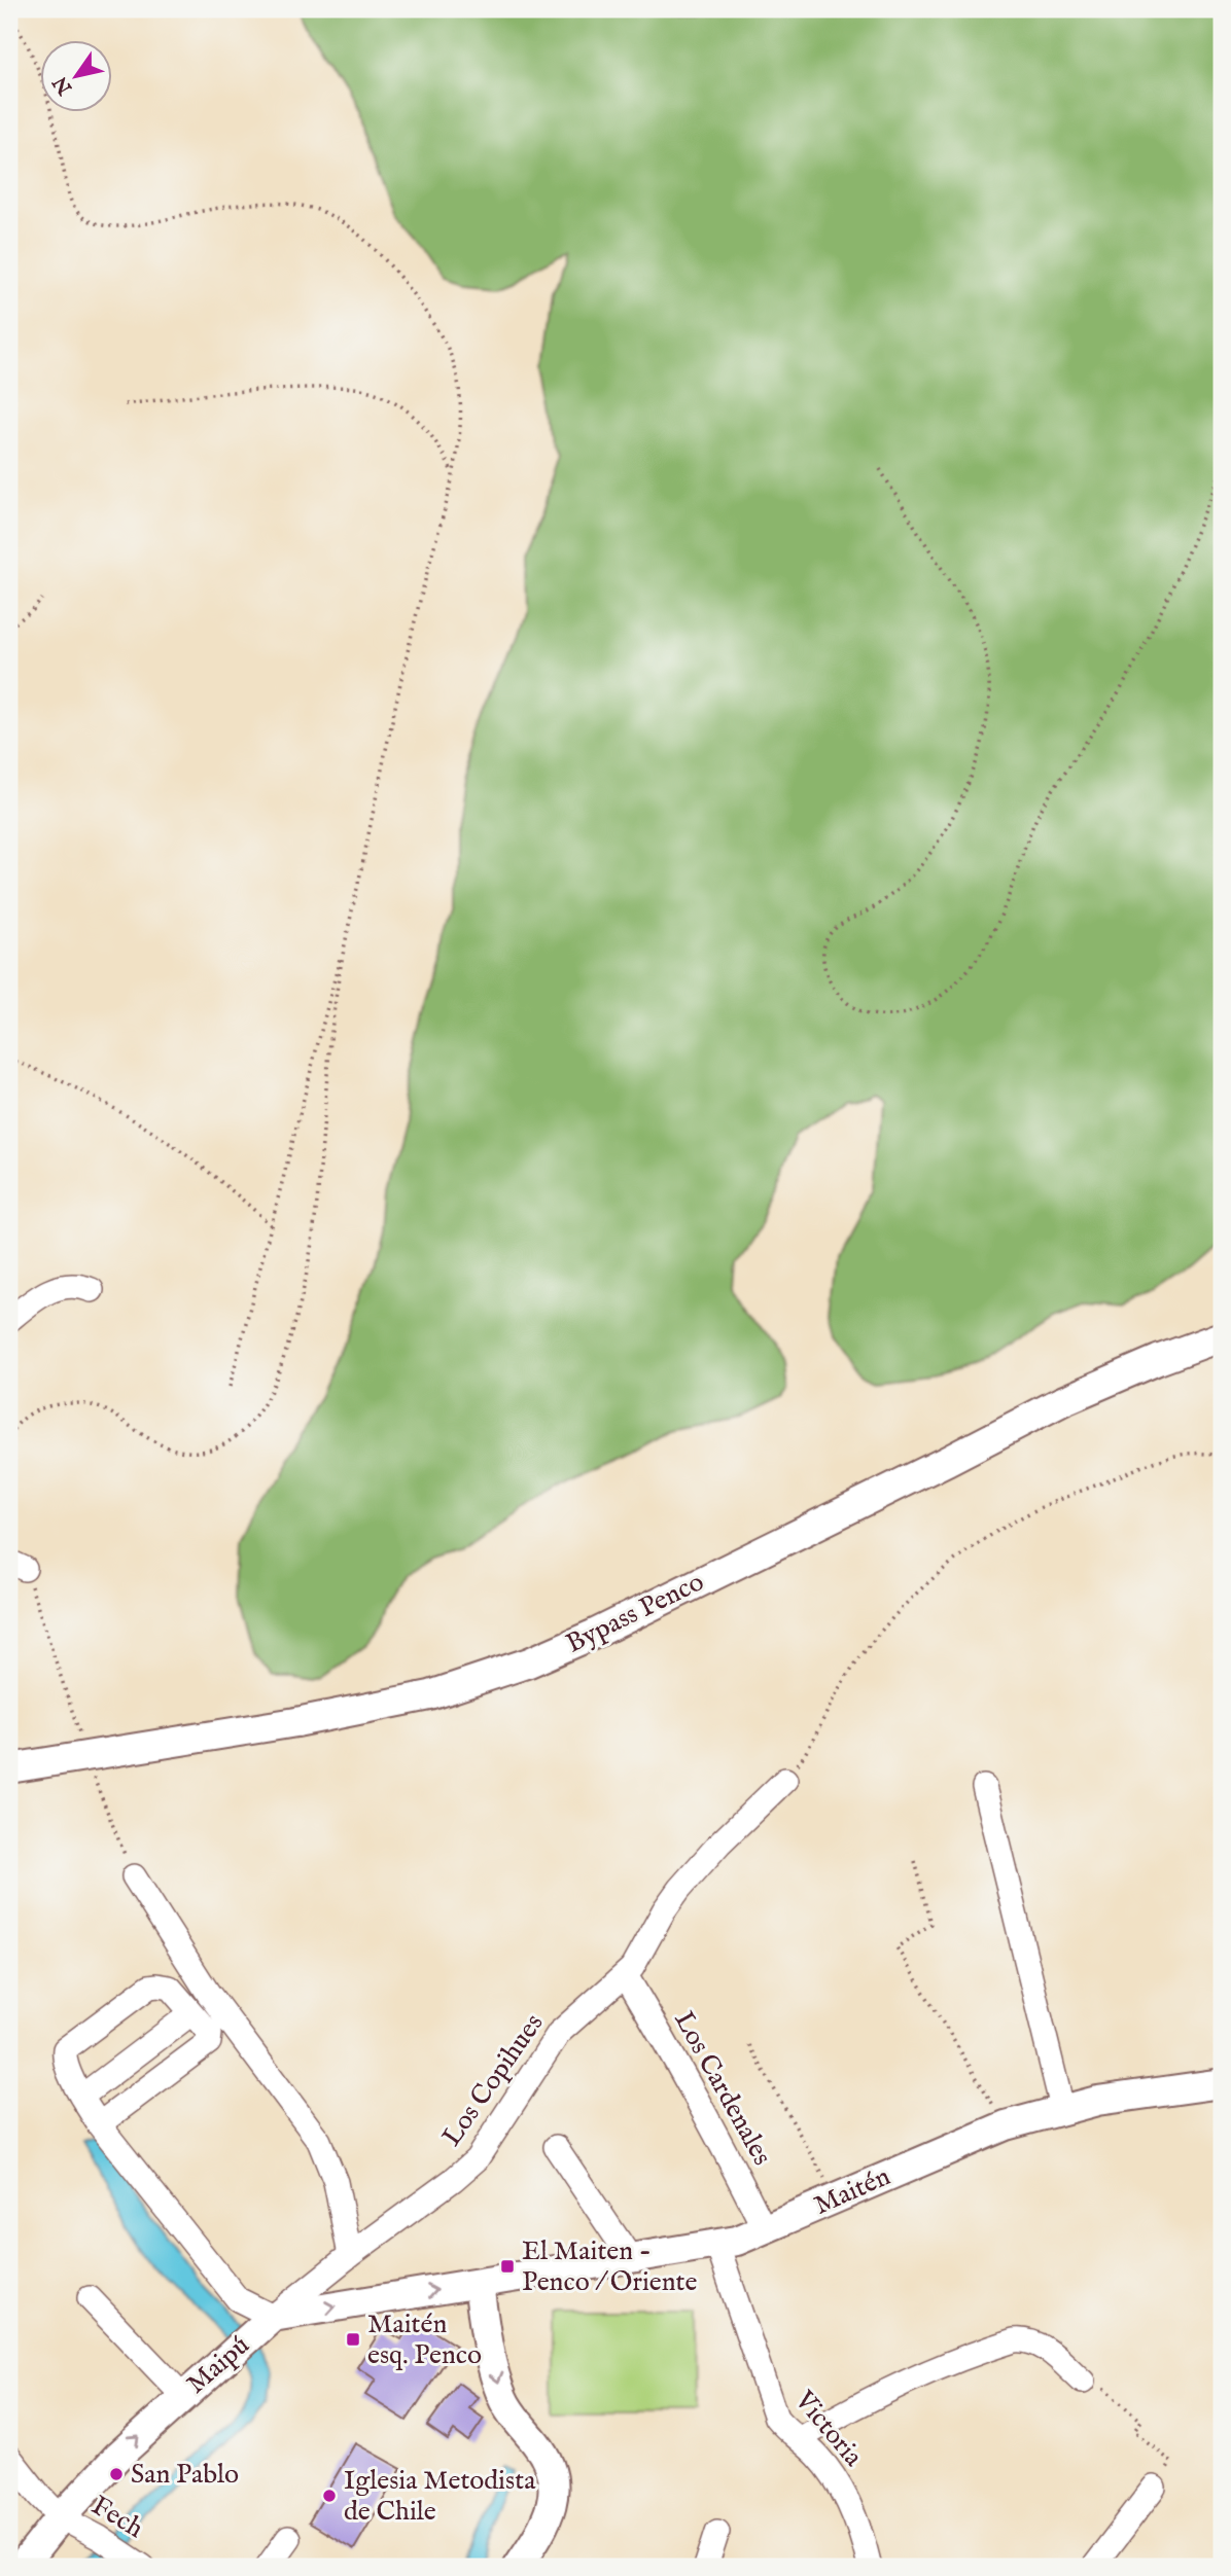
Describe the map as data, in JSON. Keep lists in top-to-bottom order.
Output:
{
  "streets": {
    "main road": ["Bypass Penco", "Maitén", "Maipú"],
    "street": [
      "Los Copihues",
      "Los Cardenales",
      "Victoria",
      "Fech"
    ]
  },
  "crossings": [
    ["Los Copihues", "Los Cardenales"],
    ["Los Copihues", "Maipú"],
    ["Los Cardenales", "Maitén"],
    ["Maitén", "Maipú"],
    ["Maitén", "Victoria"],
    ["Maipú", "Fech"]
  ],
  "one_way": ["Maipú"],
  "places": {
    "transit": ["El Maiten - Penco / Oriente", "Maitén esq. Penco"],
    "other": ["San Pablo", "Iglesia Metodista de Chile"]
  },
  "north": "bottom left"
}
